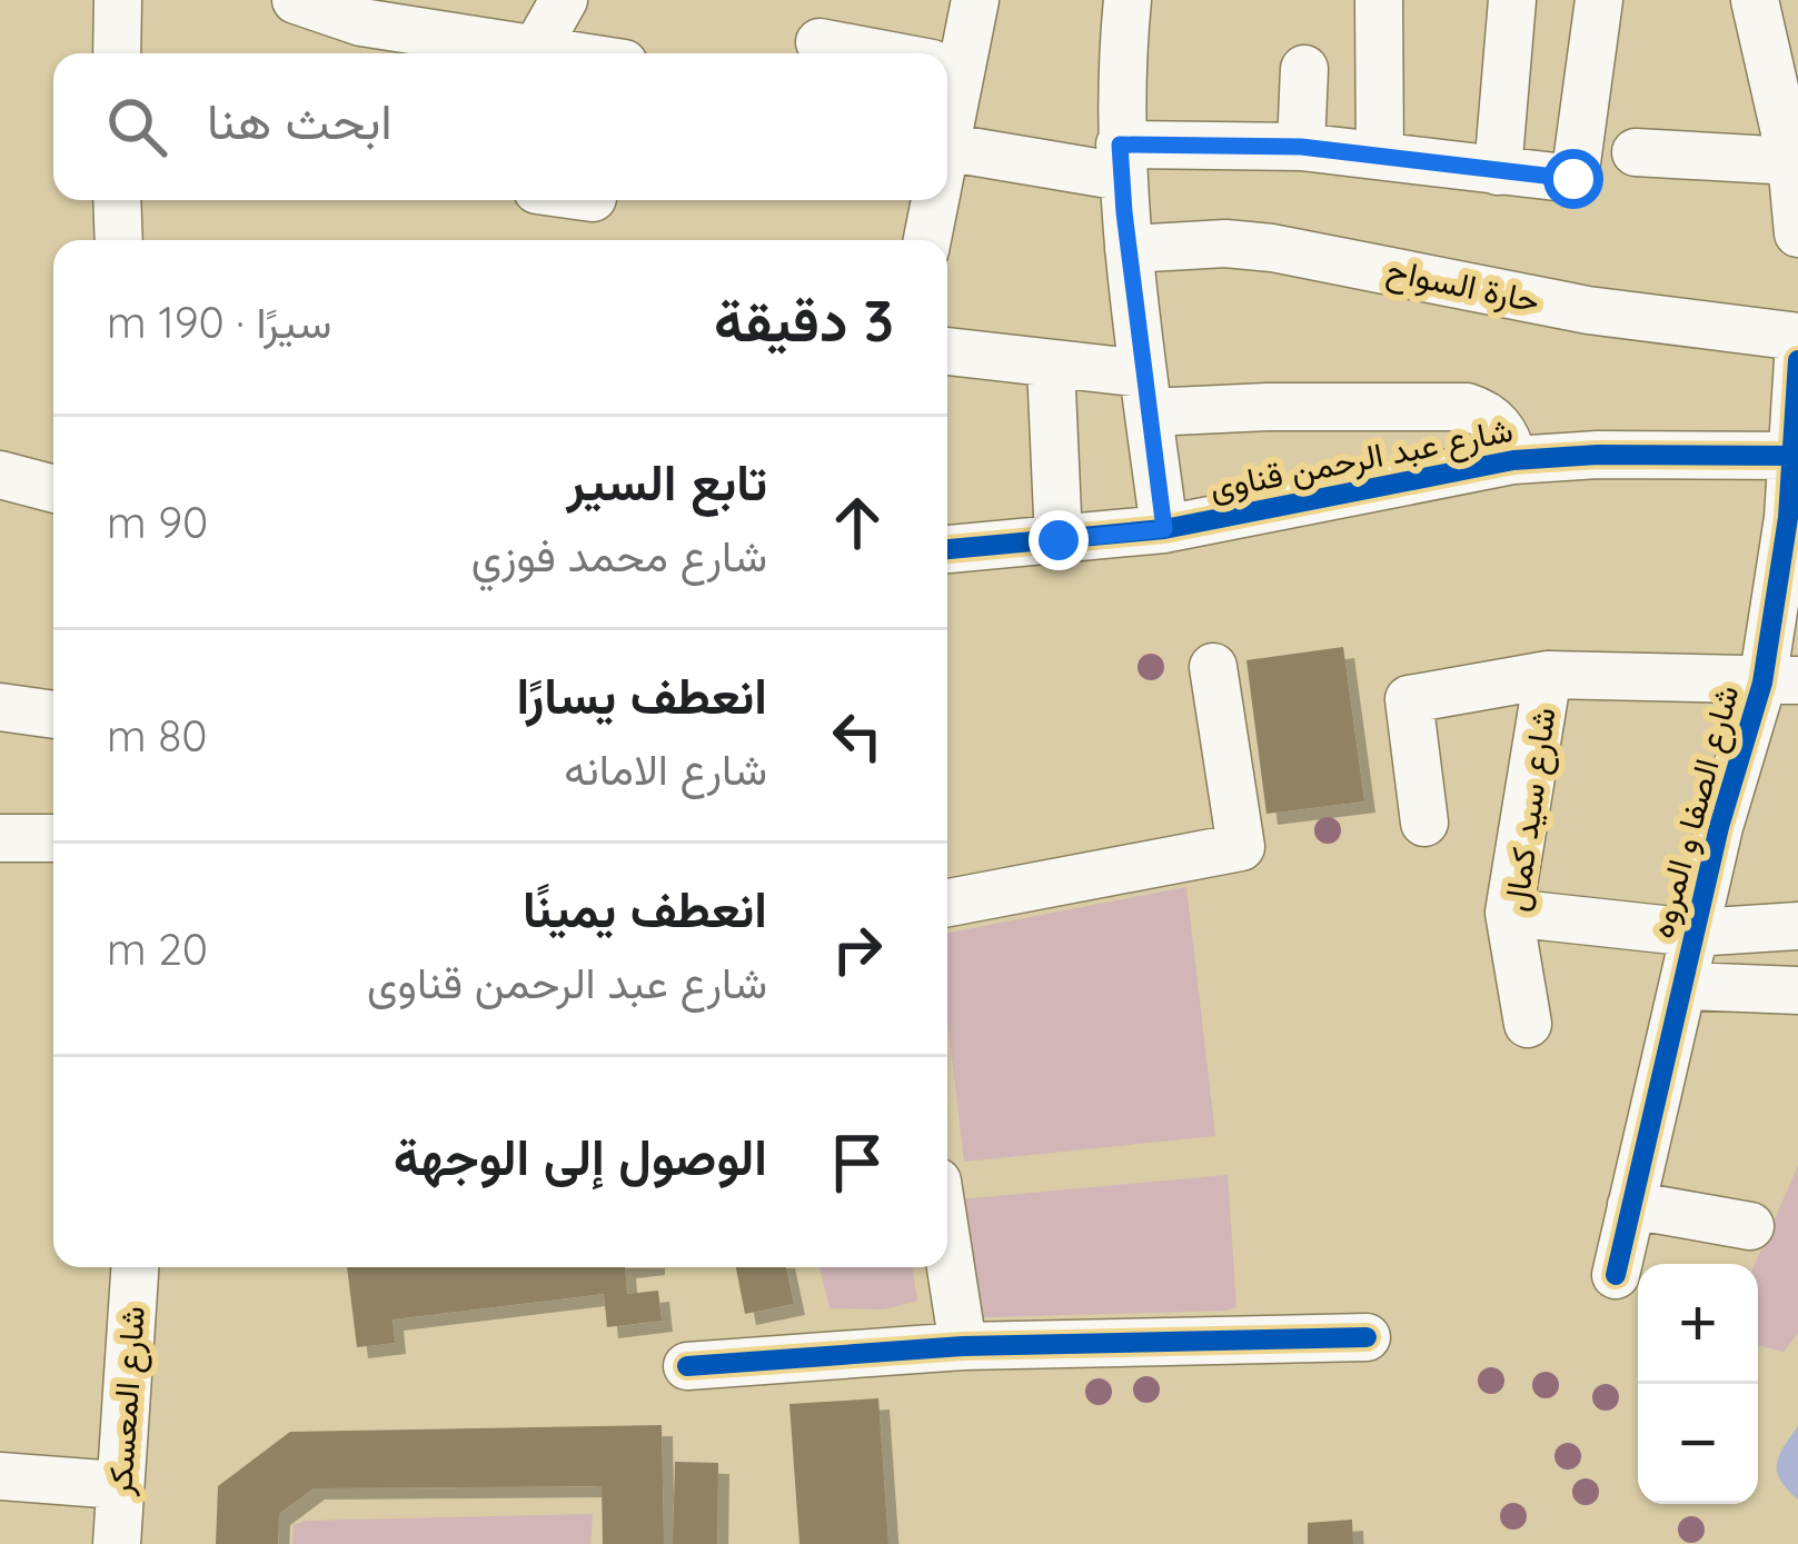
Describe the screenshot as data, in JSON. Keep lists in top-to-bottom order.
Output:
{
  "streets": {
    "street": [
      "حارة السواح",
      "شارع عبد الرحمن قناوى",
      "شارع سيد كمال",
      "شارع الصفا و المروه",
      "شارع المعسكر"
    ]
  },
  "crossings": [
    ["شارع عبد الرحمن قناوى", "شارع الصفا و المروه"]
  ],
  "page": {
    "search": "ابحث هنا",
    "heading": ["3 دقيقة", "سيرًا · 190 m"],
    "list": [
      ["تابع السير", "شارع محمد فوزي", "90 m"],
      ["انعطف يسارًا", "شارع الامانه", "80 m"],
      ["انعطف يمينًا", "شارع عبد الرحمن قناوى", "20 m"],
      "الوصول إلى الوجهة"
    ],
    "map_buttons": ["+", "−"]
  }
}
